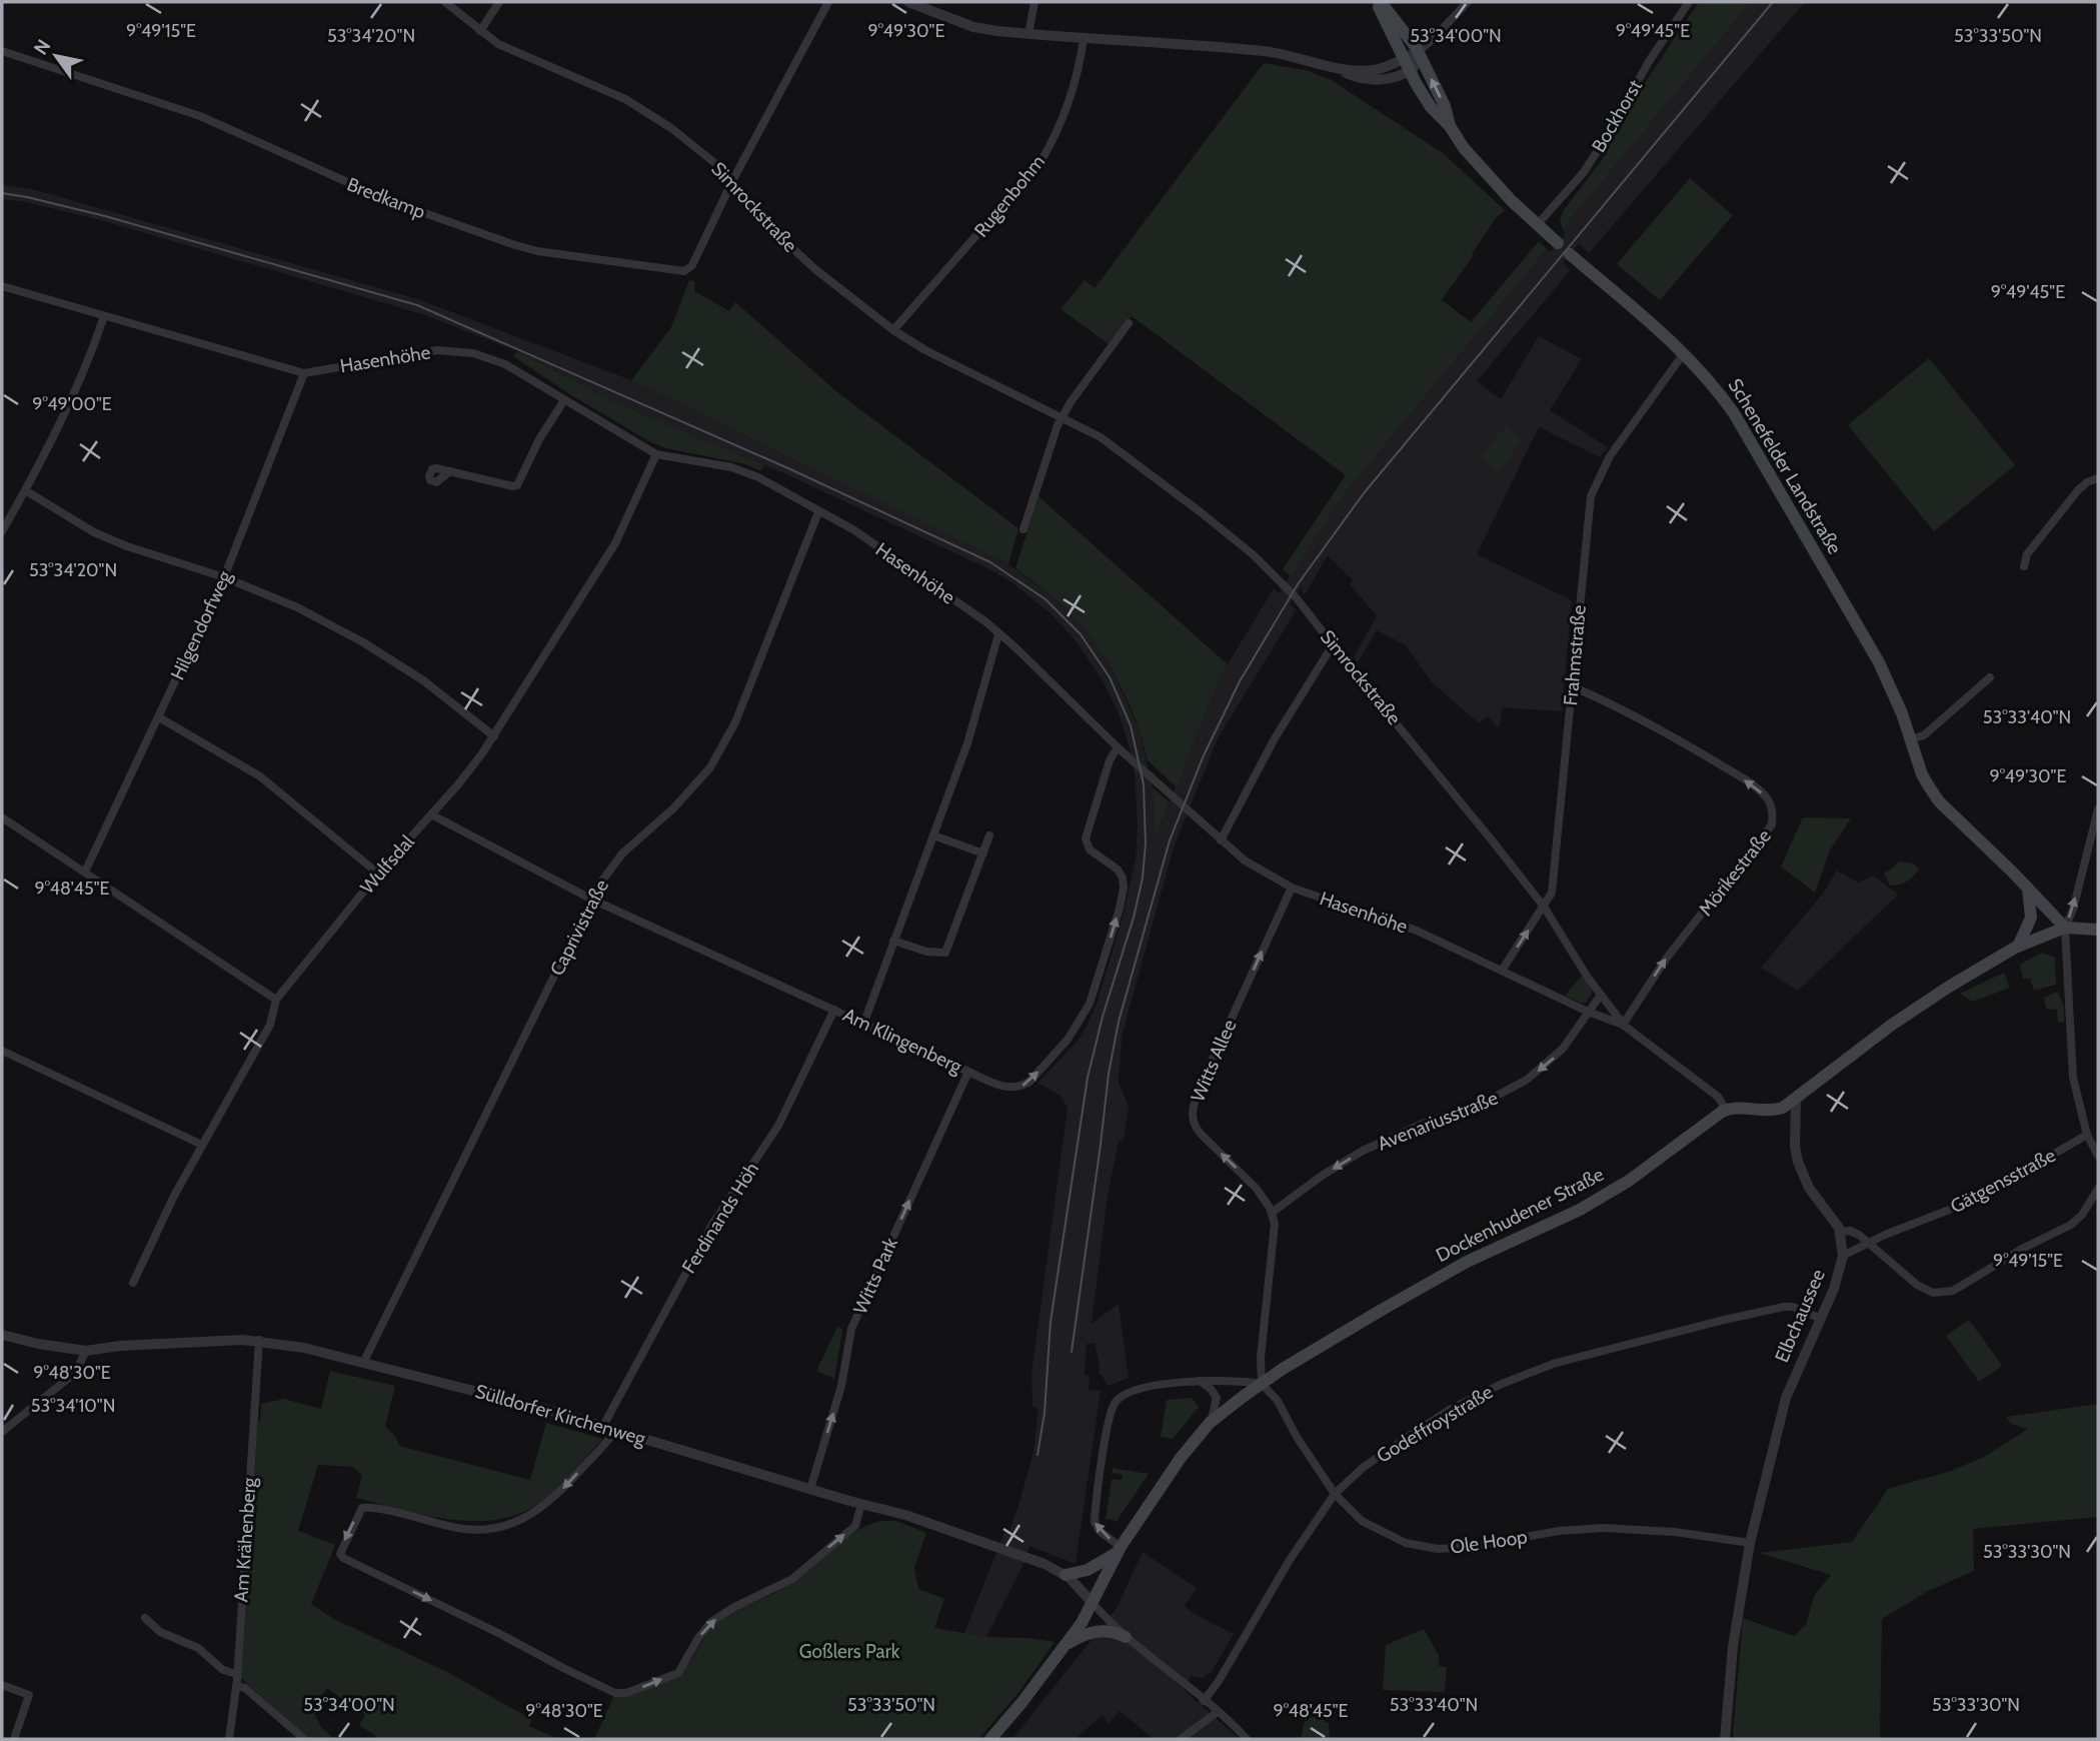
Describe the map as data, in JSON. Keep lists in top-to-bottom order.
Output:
{
  "streets": {
    "main road": ["Schenefelder Landstraße", "Dockenhudener Straße"],
    "street": [
      "Bockhorst",
      "Rugenbohm",
      "Bredkamp",
      "Simrockstraße",
      "Hasenhöhe",
      "Hilgendorfweg",
      "Frahmstraße",
      "Wulfsdal",
      "Mörikestraße",
      "Caprivistraße",
      "Am Klingenberg",
      "Witts Allee",
      "Avenariusstraße",
      "Gätgensstraße",
      "Ferdinands Höh",
      "Witts Park",
      "Elbchaussee",
      "Sülldorfer Kirchenweg",
      "Godeffroystraße",
      "Am Krähenberg",
      "Ole Hoop"
    ]
  },
  "crossings": [
    ["Rugenbohm", "Simrockstraße"],
    ["Bredkamp", "Simrockstraße"],
    ["Simrockstraße", "Hasenhöhe"],
    ["Simrockstraße", "Frahmstraße"],
    ["Simrockstraße", "Mörikestraße"],
    ["Hasenhöhe", "Hilgendorfweg"],
    ["Hasenhöhe", "Frahmstraße"],
    ["Hasenhöhe", "Wulfsdal"],
    ["Hasenhöhe", "Mörikestraße"],
    ["Hasenhöhe", "Caprivistraße"],
    ["Hasenhöhe", "Am Klingenberg"],
    ["Hasenhöhe", "Witts Allee"],
    ["Hasenhöhe", "Avenariusstraße"],
    ["Hasenhöhe", "Dockenhudener Straße"],
    ["Schenefelder Landstraße", "Frahmstraße"],
    ["Frahmstraße", "Mörikestraße"],
    ["Wulfsdal", "Am Klingenberg"],
    ["Caprivistraße", "Am Klingenberg"],
    ["Caprivistraße", "Sülldorfer Kirchenweg"],
    ["Am Klingenberg", "Ferdinands Höh"],
    ["Am Klingenberg", "Witts Park"],
    ["Witts Allee", "Avenariusstraße"],
    ["Gätgensstraße", "Elbchaussee"],
    ["Dockenhudener Straße", "Sülldorfer Kirchenweg"],
    ["Dockenhudener Straße", "Ole Hoop"],
    ["Ferdinands Höh", "Sülldorfer Kirchenweg"],
    ["Witts Park", "Sülldorfer Kirchenweg"],
    ["Elbchaussee", "Godeffroystraße"],
    ["Elbchaussee", "Ole Hoop"],
    ["Sülldorfer Kirchenweg", "Am Krähenberg"],
    ["Godeffroystraße", "Ole Hoop"]
  ],
  "one_way": ["Witts Allee", "Avenariusstraße", "Witts Park"],
  "parks": ["Goßlers Park"],
  "north": "top left",
  "coordinates": [
    "9°49'15\"E",
    "9°49'30\"E",
    "9°49'45\"E",
    "53°34'20\"N",
    "53°34'00\"N",
    "53°33'50\"N",
    "9°49'00\"E",
    "53°33'40\"N",
    "9°48'45\"E",
    "9°48'30\"E",
    "53°34'10\"N",
    "53°33'30\"N"
  ]
}
